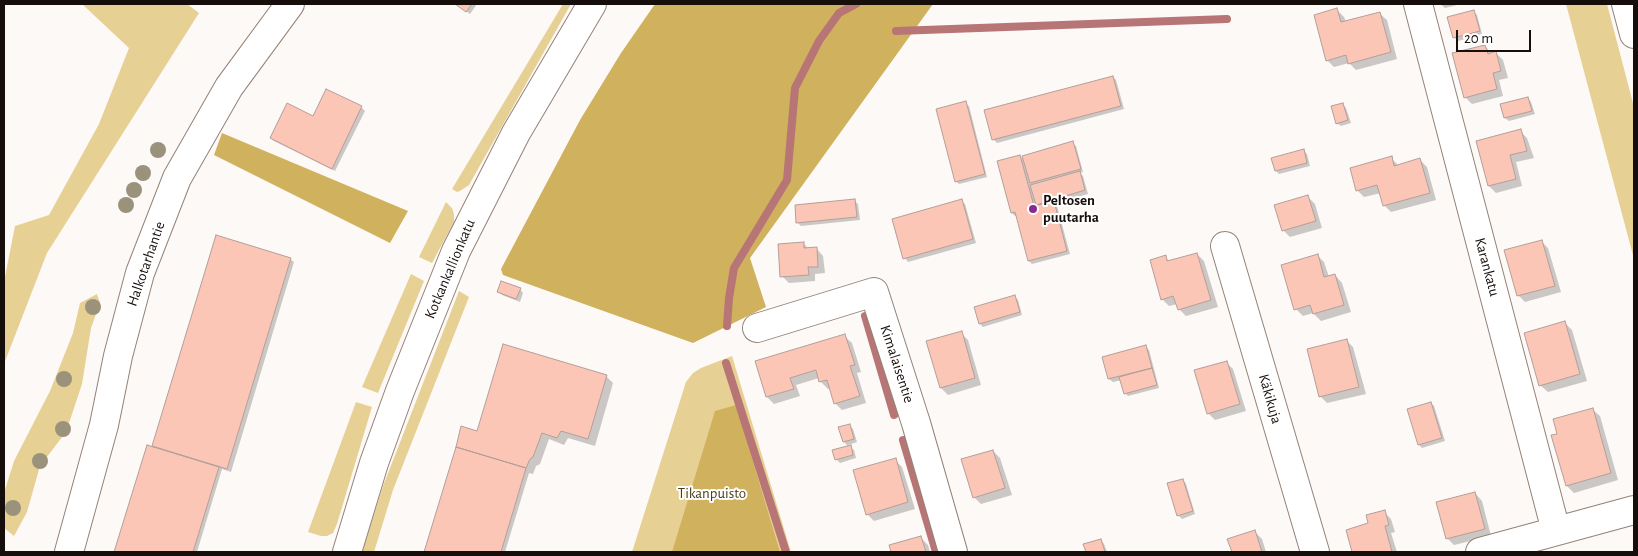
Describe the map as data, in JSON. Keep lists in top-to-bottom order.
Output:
{
  "streets": {
    "street": [
      "Halkotarhantie",
      "Karankatu",
      "Kotkankallionkatu",
      "Kimalaisentie",
      "Käkikuja"
    ]
  },
  "parks": ["Tikanpuisto"],
  "places": ["Peltosen puutarha"],
  "scale_bar": "20 m"
}
